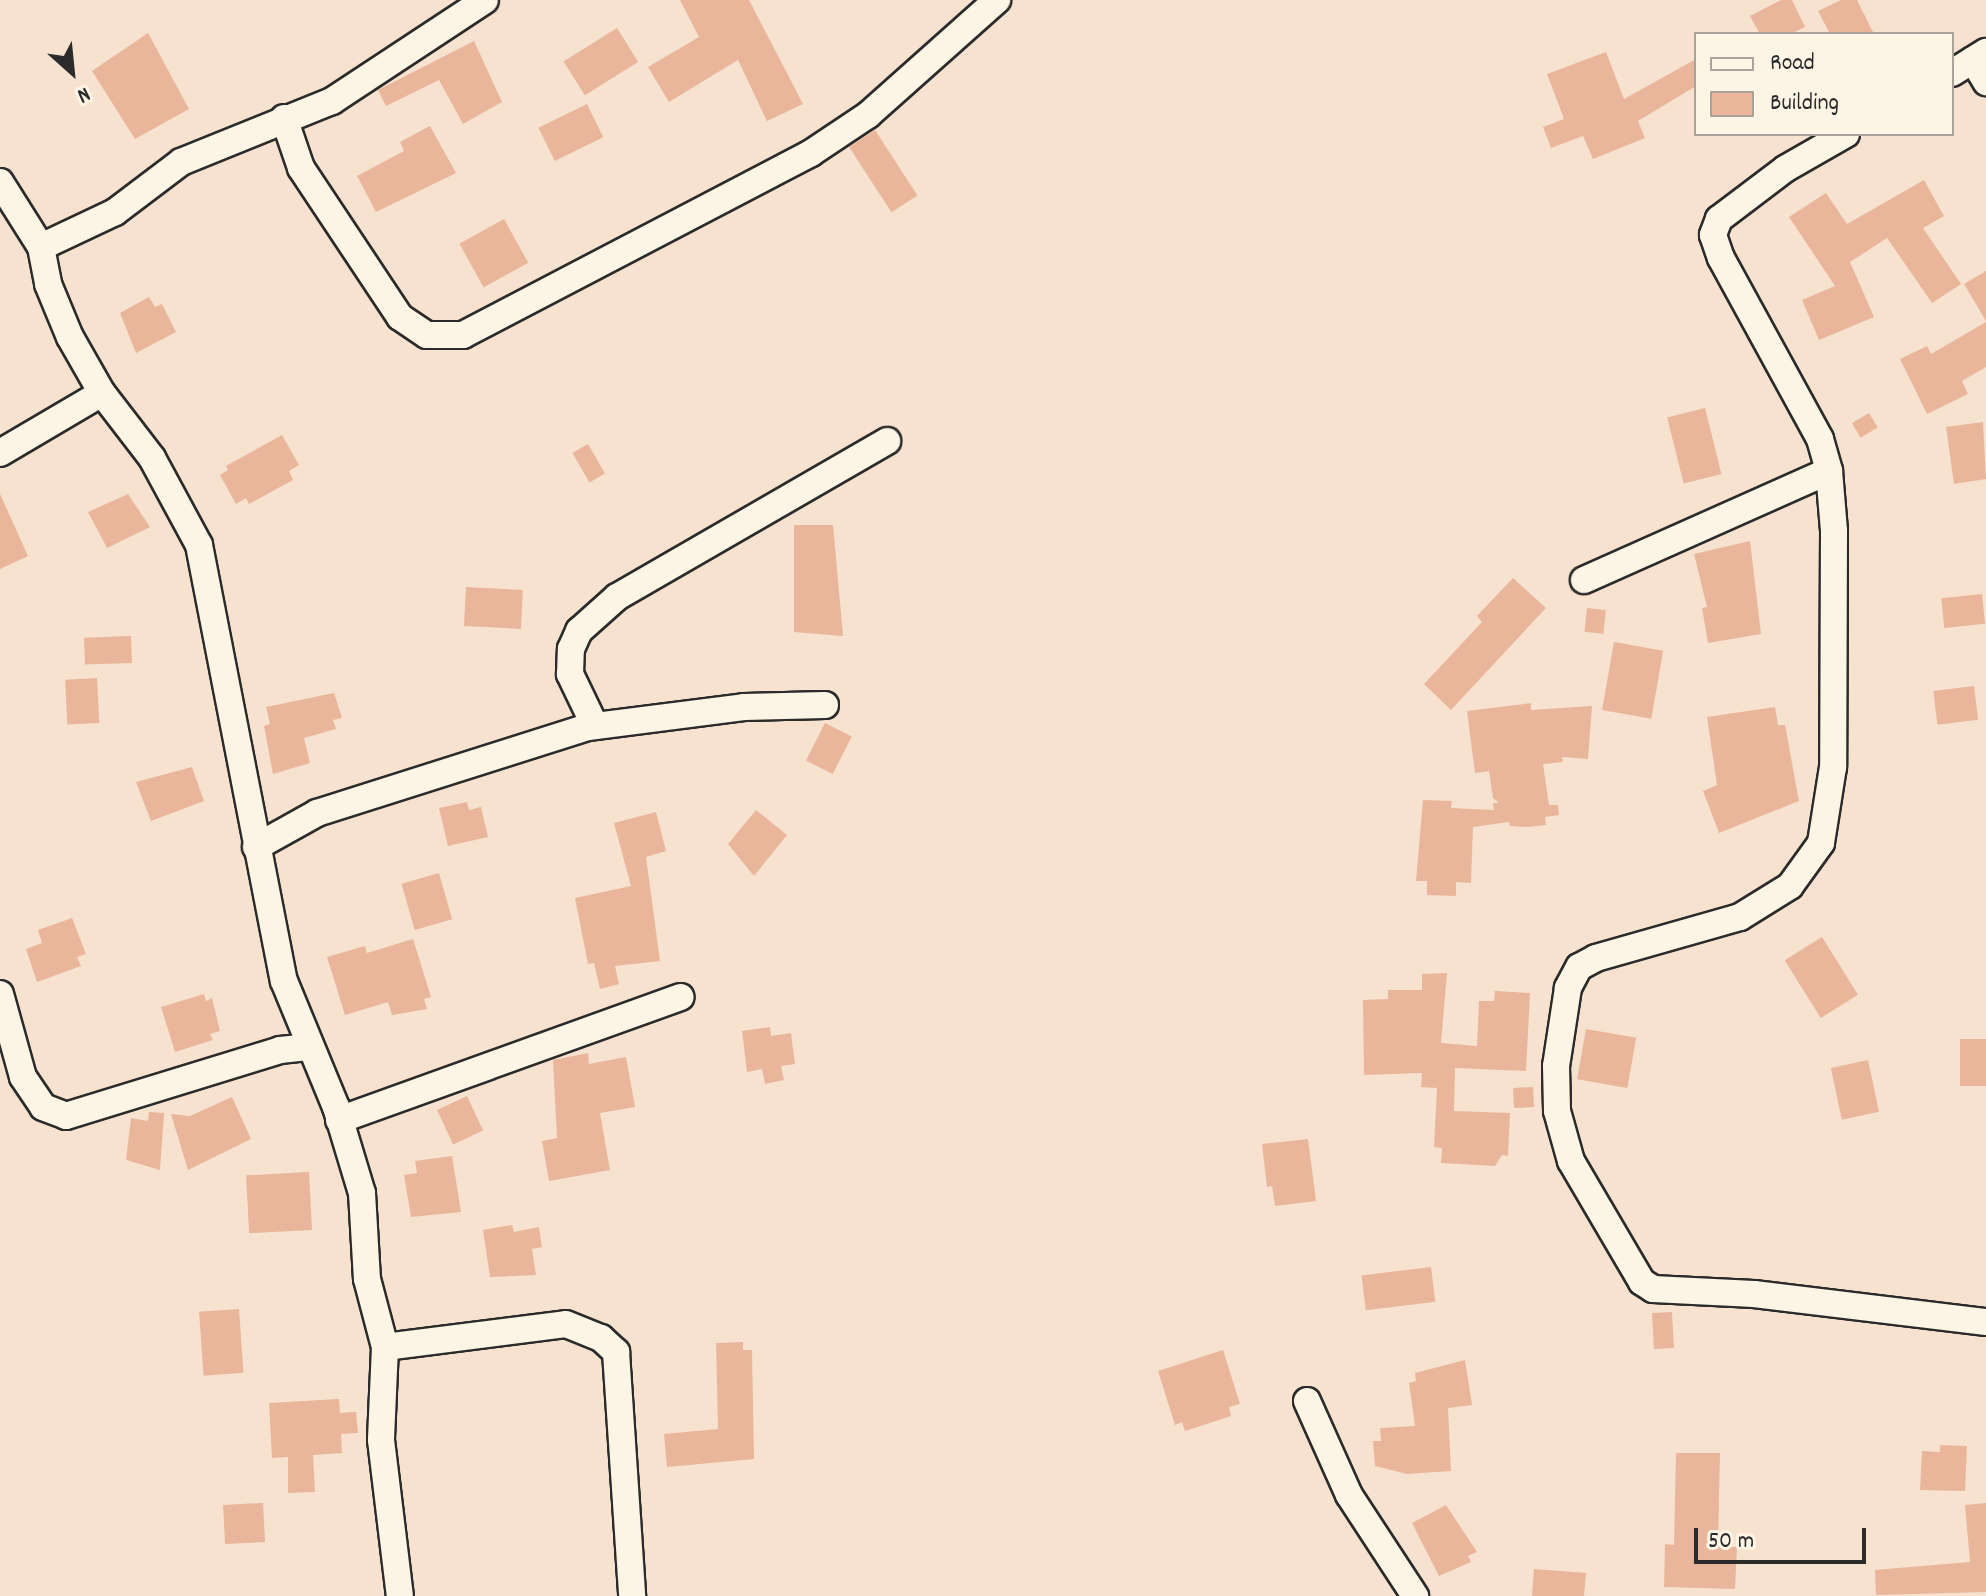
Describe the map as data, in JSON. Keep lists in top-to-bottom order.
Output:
{
  "legend": ["Road", "Building"],
  "scale_bar": "50 m",
  "north": "bottom right"
}
